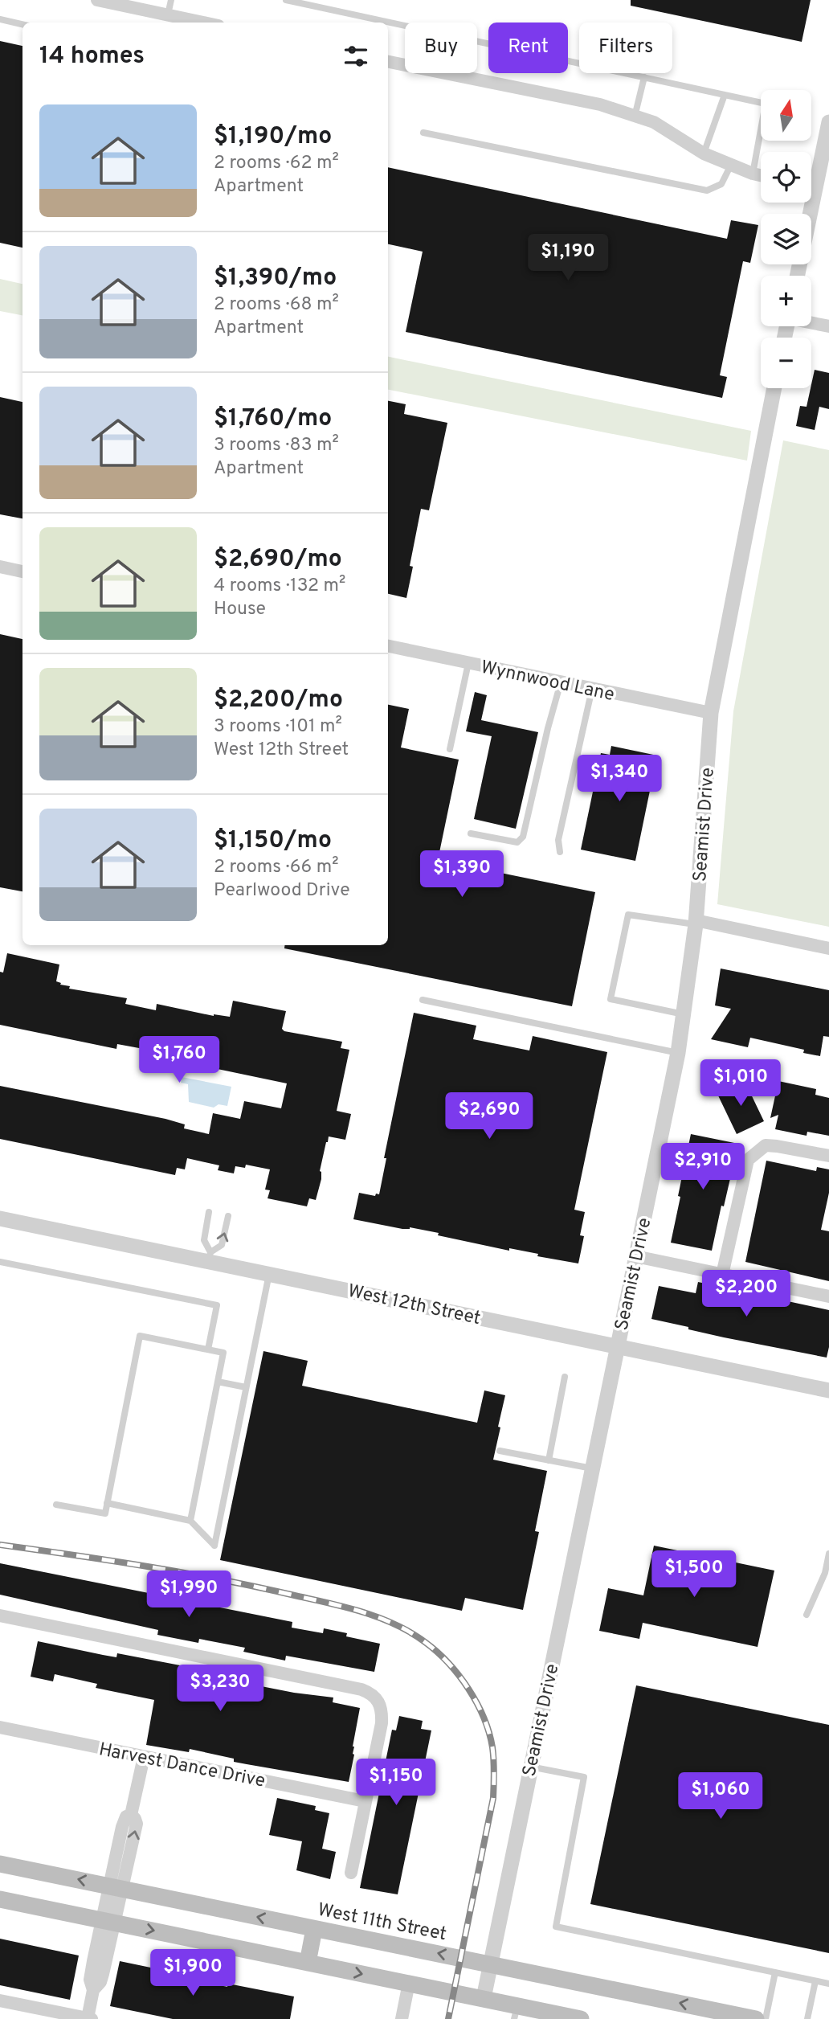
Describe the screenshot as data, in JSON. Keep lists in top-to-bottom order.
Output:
{
  "streets": {
    "main road": ["West 11th Street"],
    "street": [
      "Wynnwood Lane",
      "Seamist Drive",
      "West 12th Street",
      "Harvest Dance Drive"
    ]
  },
  "crossings": [
    ["Wynnwood Lane", "Seamist Drive"],
    ["Seamist Drive", "West 12th Street"],
    ["Seamist Drive", "West 11th Street"]
  ],
  "north": "top",
  "page": {
    "chip": ["Buy", "Rent", "Filters"],
    "heading": "14 homes",
    "map_buttons": ["+", "−"],
    "list": [
      {
        "name": "$1,190/mo",
        "note": "2 rooms · 62 m² · Apartment"
      },
      {
        "name": "$1,390/mo",
        "note": "2 rooms · 68 m² · Apartment"
      },
      {
        "name": "$1,760/mo",
        "note": "3 rooms · 83 m² · Apartment"
      },
      {
        "name": "$2,690/mo",
        "note": "4 rooms · 132 m² · House"
      },
      {
        "name": "$2,200/mo",
        "note": "3 rooms · 101 m² · West 12th Street"
      },
      {
        "name": "$1,150/mo",
        "note": "2 rooms · 66 m² · Pearlwood Drive"
      }
    ],
    "price": [
      "$1,190",
      "$1,340",
      "$1,390",
      "$1,760",
      "$1,010",
      "$2,690",
      "$2,910",
      "$2,200",
      "$1,500",
      "$1,990",
      "$3,230",
      "$1,150",
      "$1,060",
      "$1,900"
    ]
  }
}
